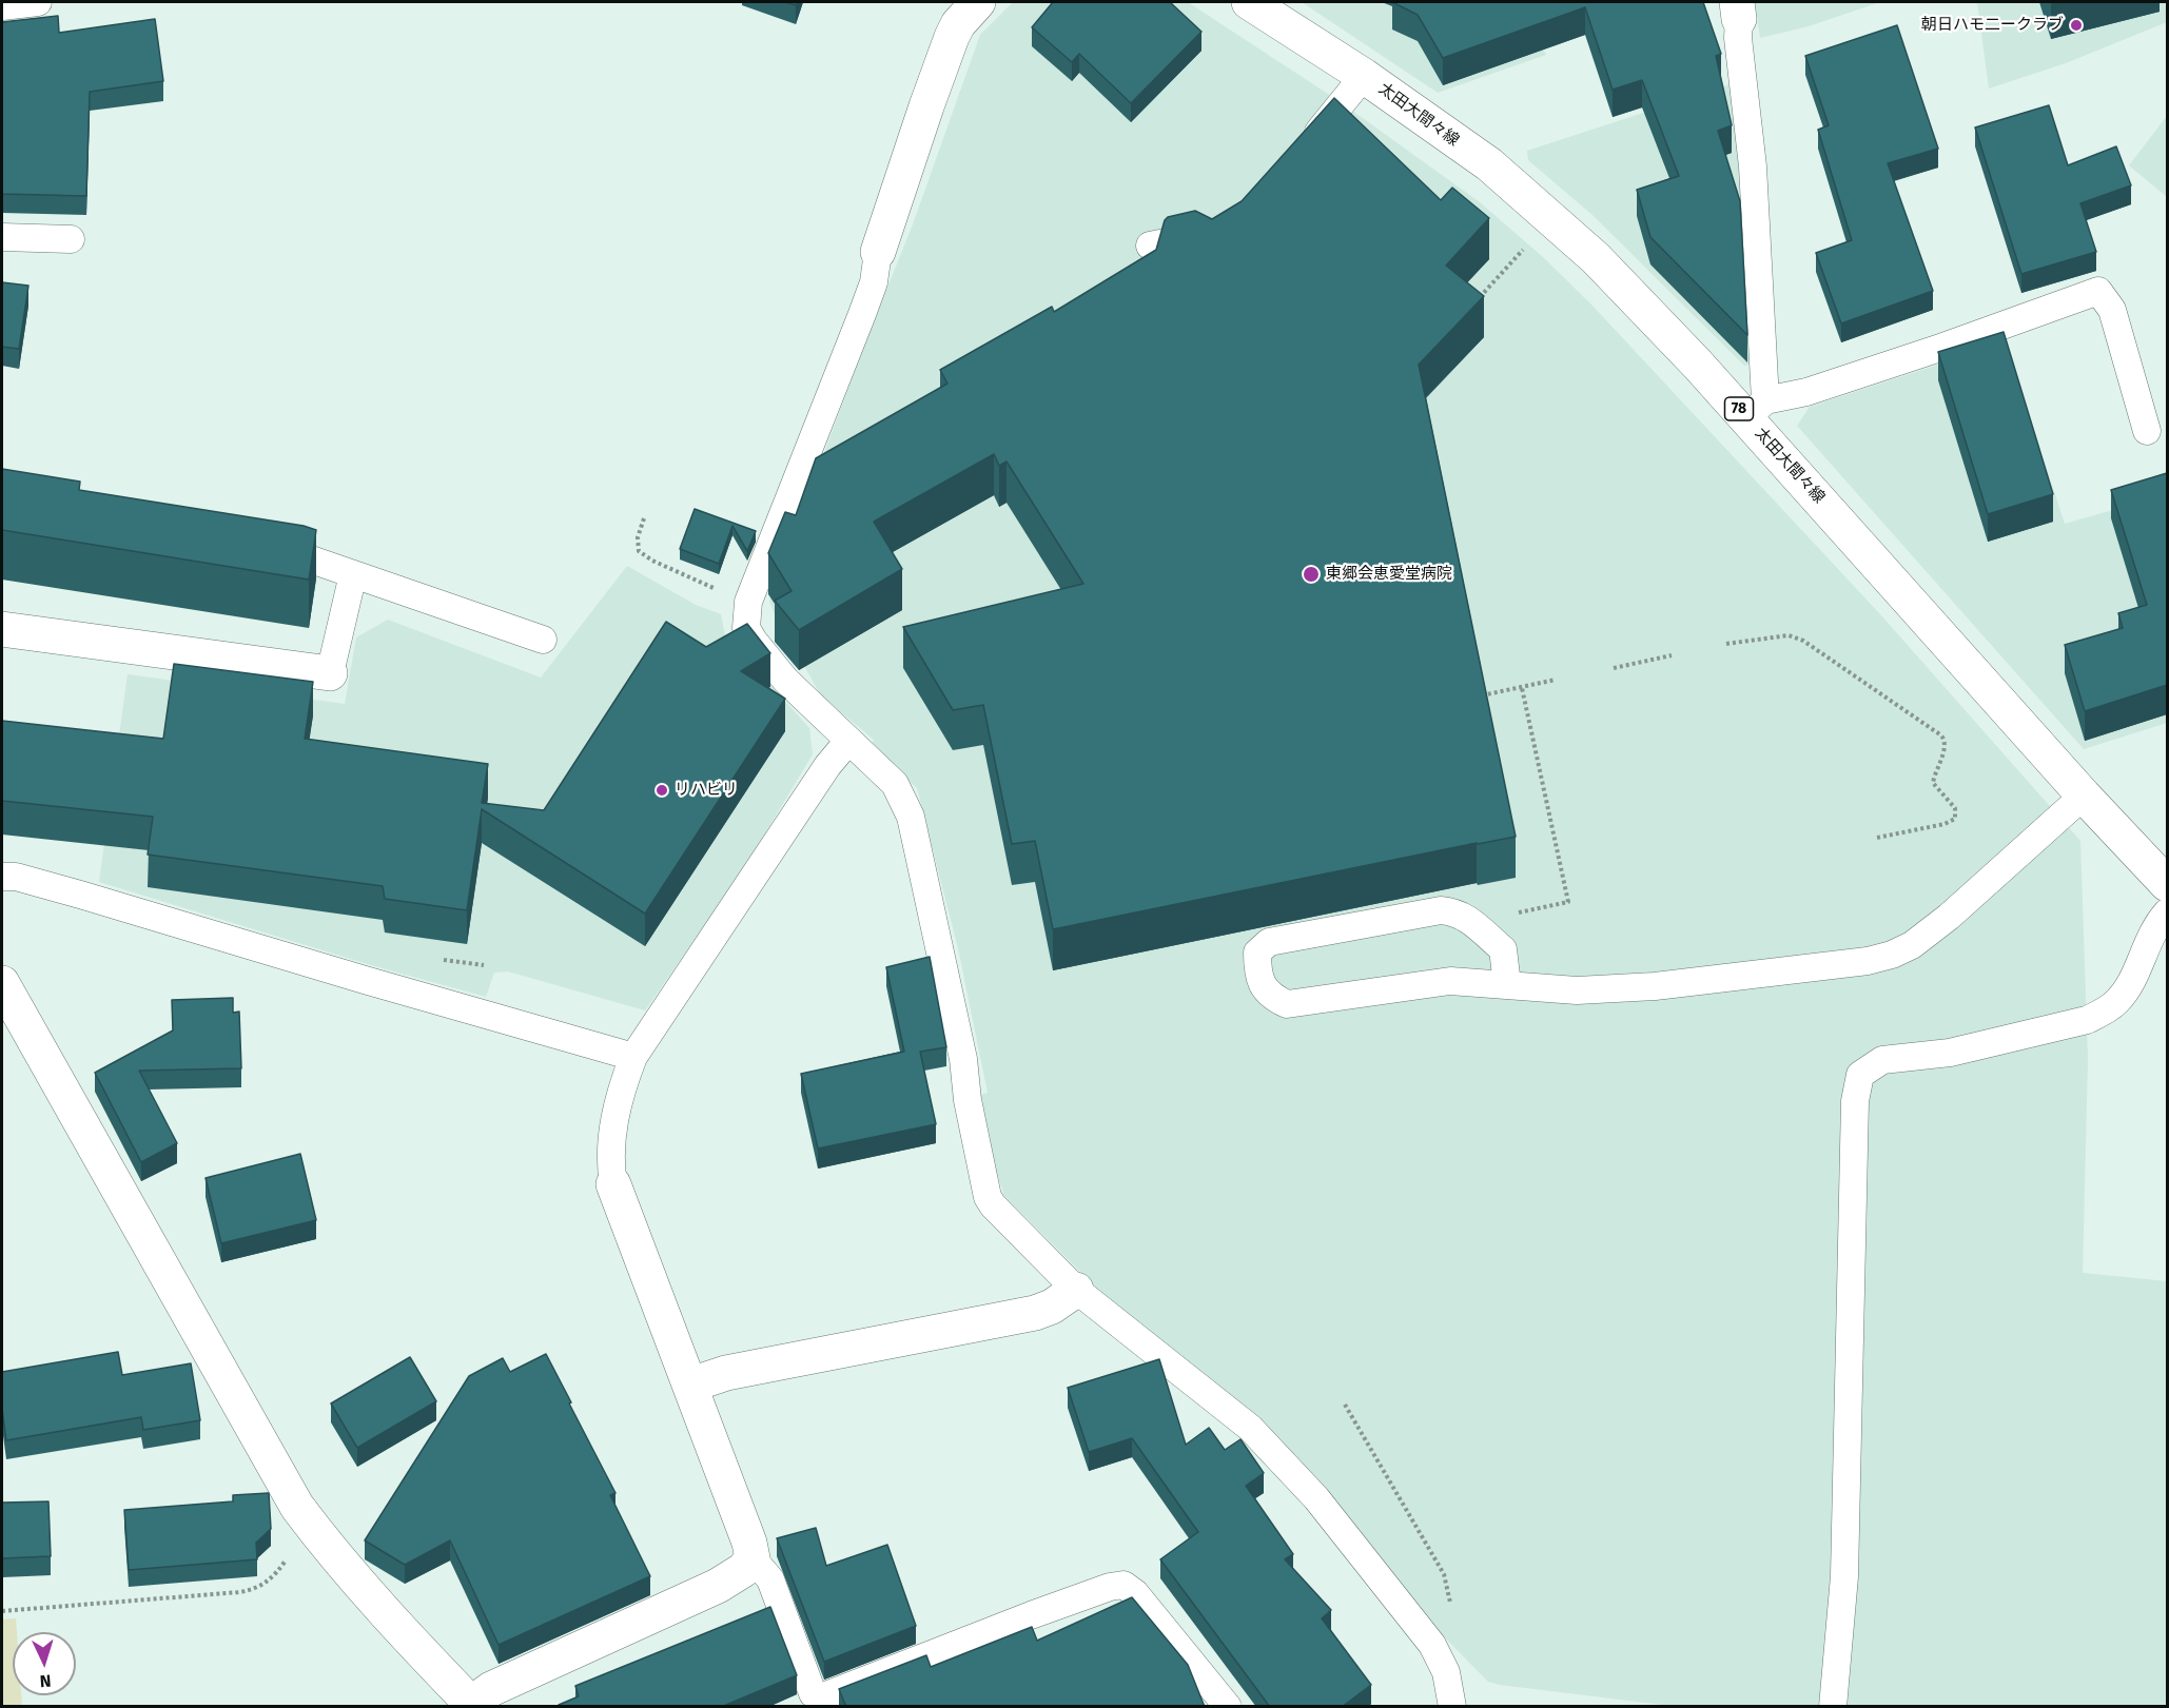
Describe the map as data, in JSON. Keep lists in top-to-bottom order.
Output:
{
  "streets": {
    "street": ["太田大間々線", "78"]
  },
  "places": ["朝日ハモ二ークラブ", "東郷会恵愛堂病院", "リハビリ"],
  "north": "bottom"
}
